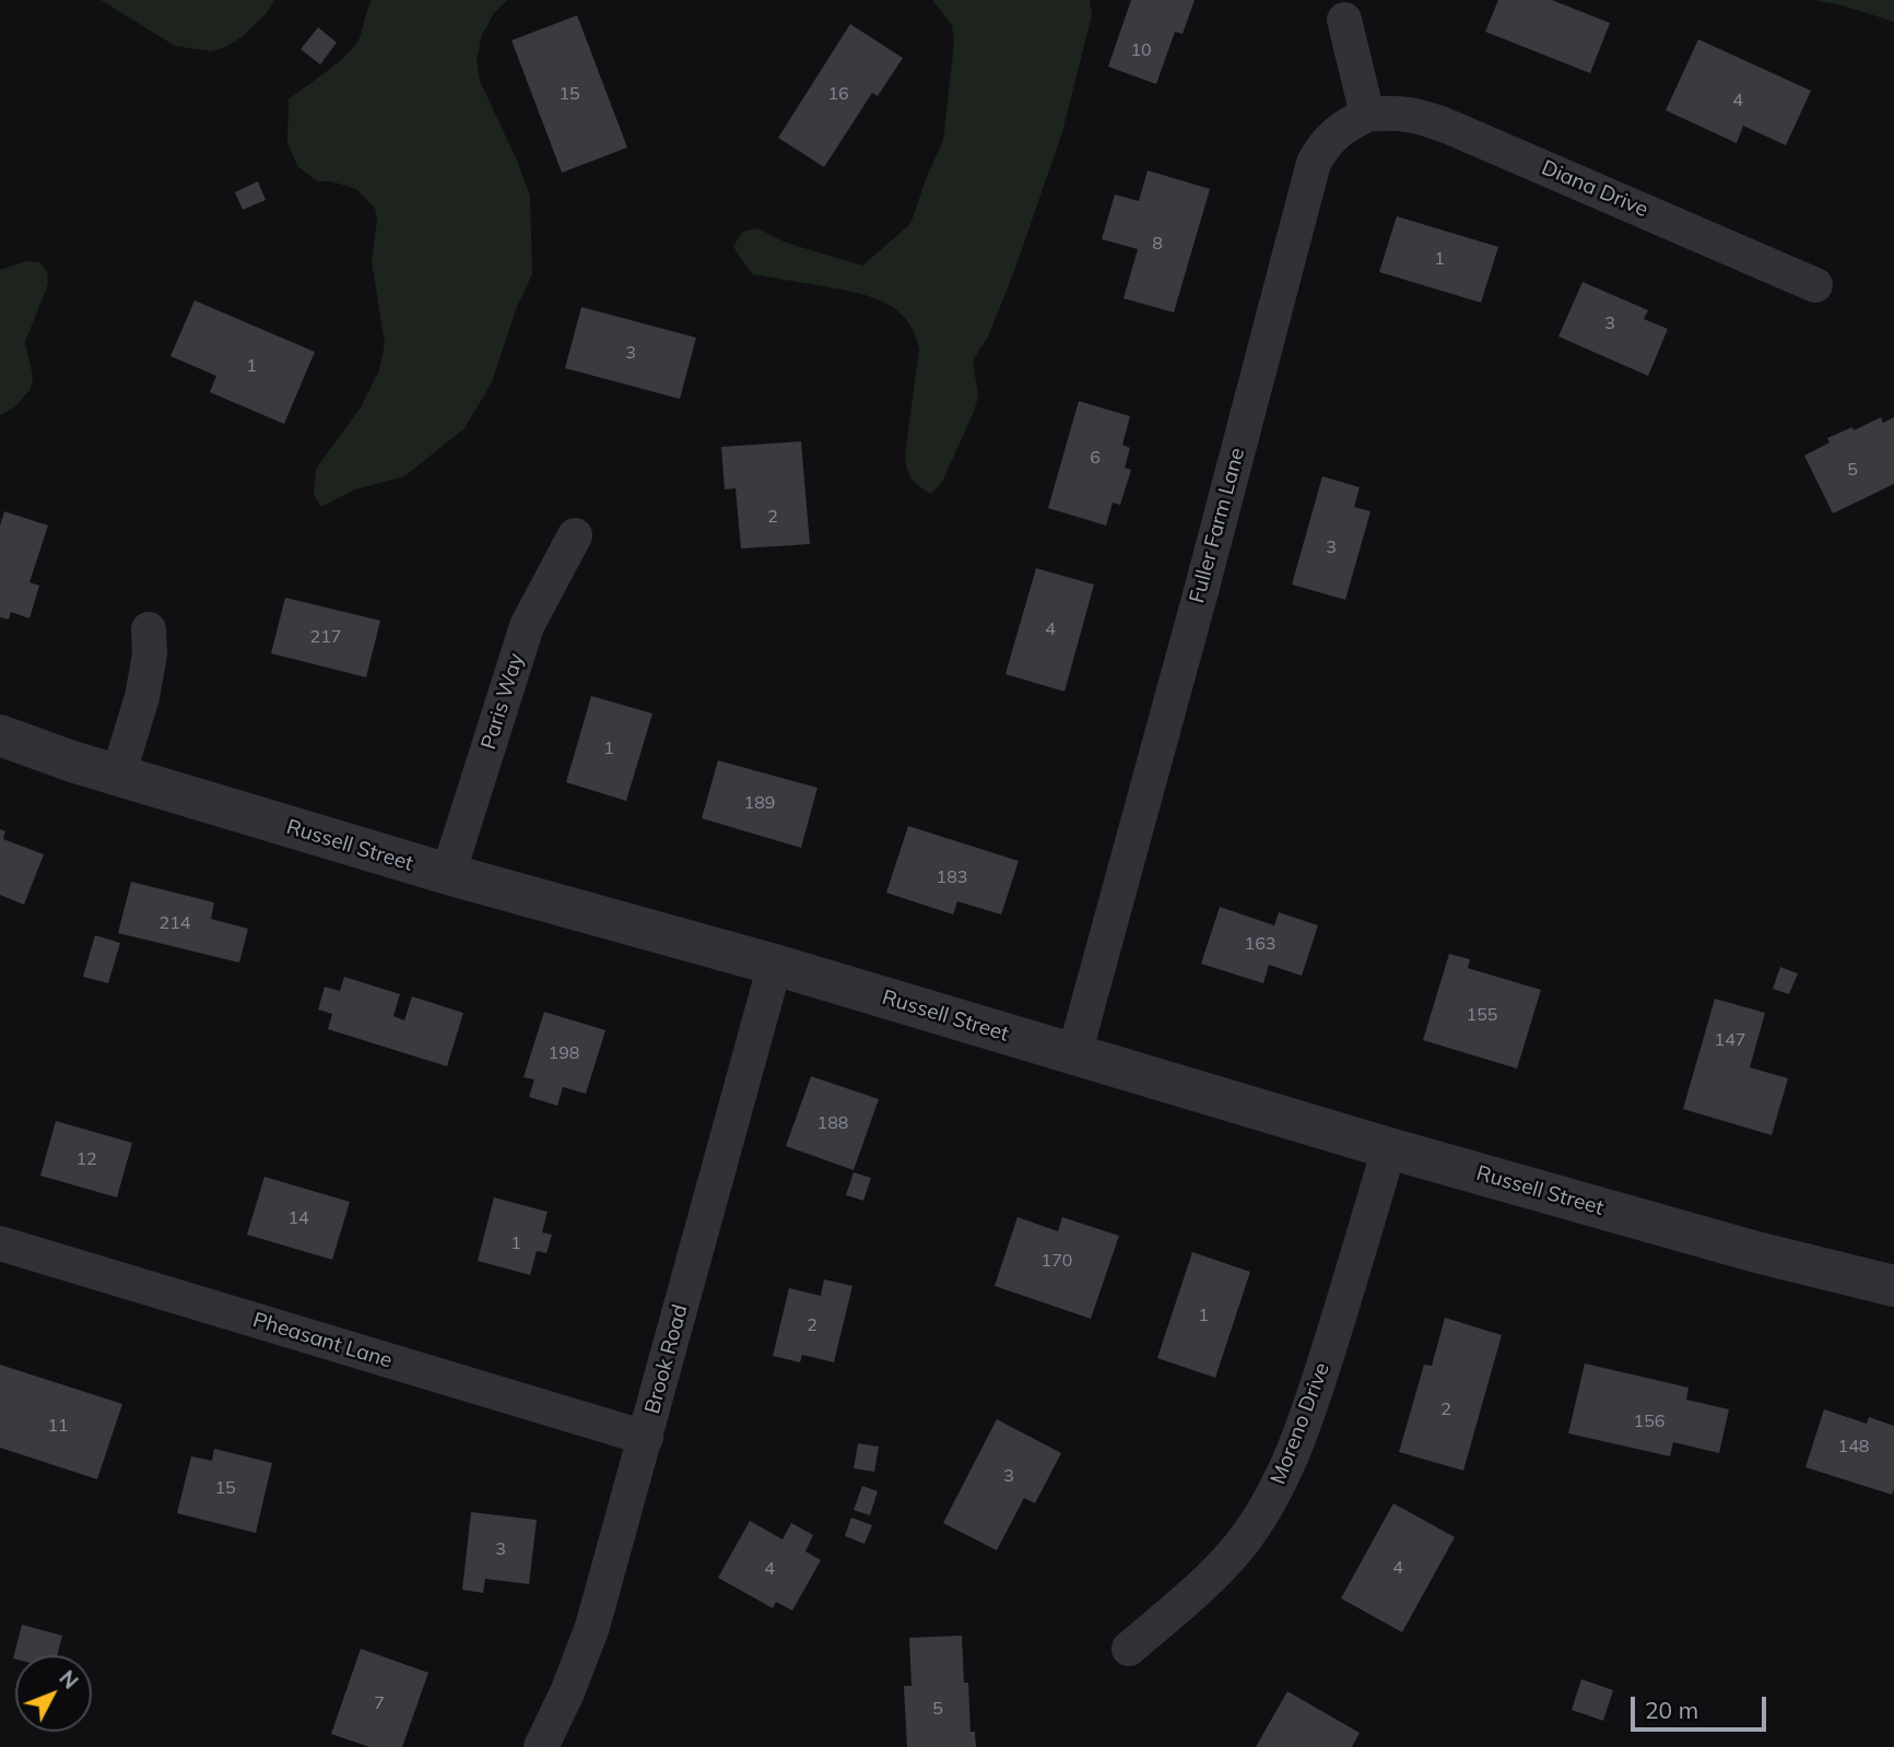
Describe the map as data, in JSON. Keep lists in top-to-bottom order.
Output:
{
  "streets": {
    "street": [
      "Diana Drive",
      "Fuller Farm Lane",
      "Paris Way",
      "Russell Street",
      "Pheasant Lane",
      "Brook Road",
      "Moreno Drive"
    ]
  },
  "crossings": [
    ["Diana Drive", "Fuller Farm Lane"],
    ["Fuller Farm Lane", "Russell Street"],
    ["Paris Way", "Russell Street"],
    ["Russell Street", "Brook Road"],
    ["Russell Street", "Moreno Drive"],
    ["Pheasant Lane", "Brook Road"]
  ],
  "house_numbers": [
    "10",
    "15",
    "16",
    "4",
    "8",
    "1",
    "3",
    "3",
    "1",
    "6",
    "5",
    "2",
    "3",
    "4",
    "217",
    "1",
    "189",
    "183",
    "214",
    "163",
    "155",
    "147",
    "198",
    "188",
    "12",
    "14",
    "1",
    "170",
    "1",
    "2",
    "2",
    "156",
    "11",
    "148",
    "3",
    "15",
    "3",
    "4",
    "4",
    "7",
    "5"
  ],
  "scale_bar": "20 m",
  "north": "top right"
}
